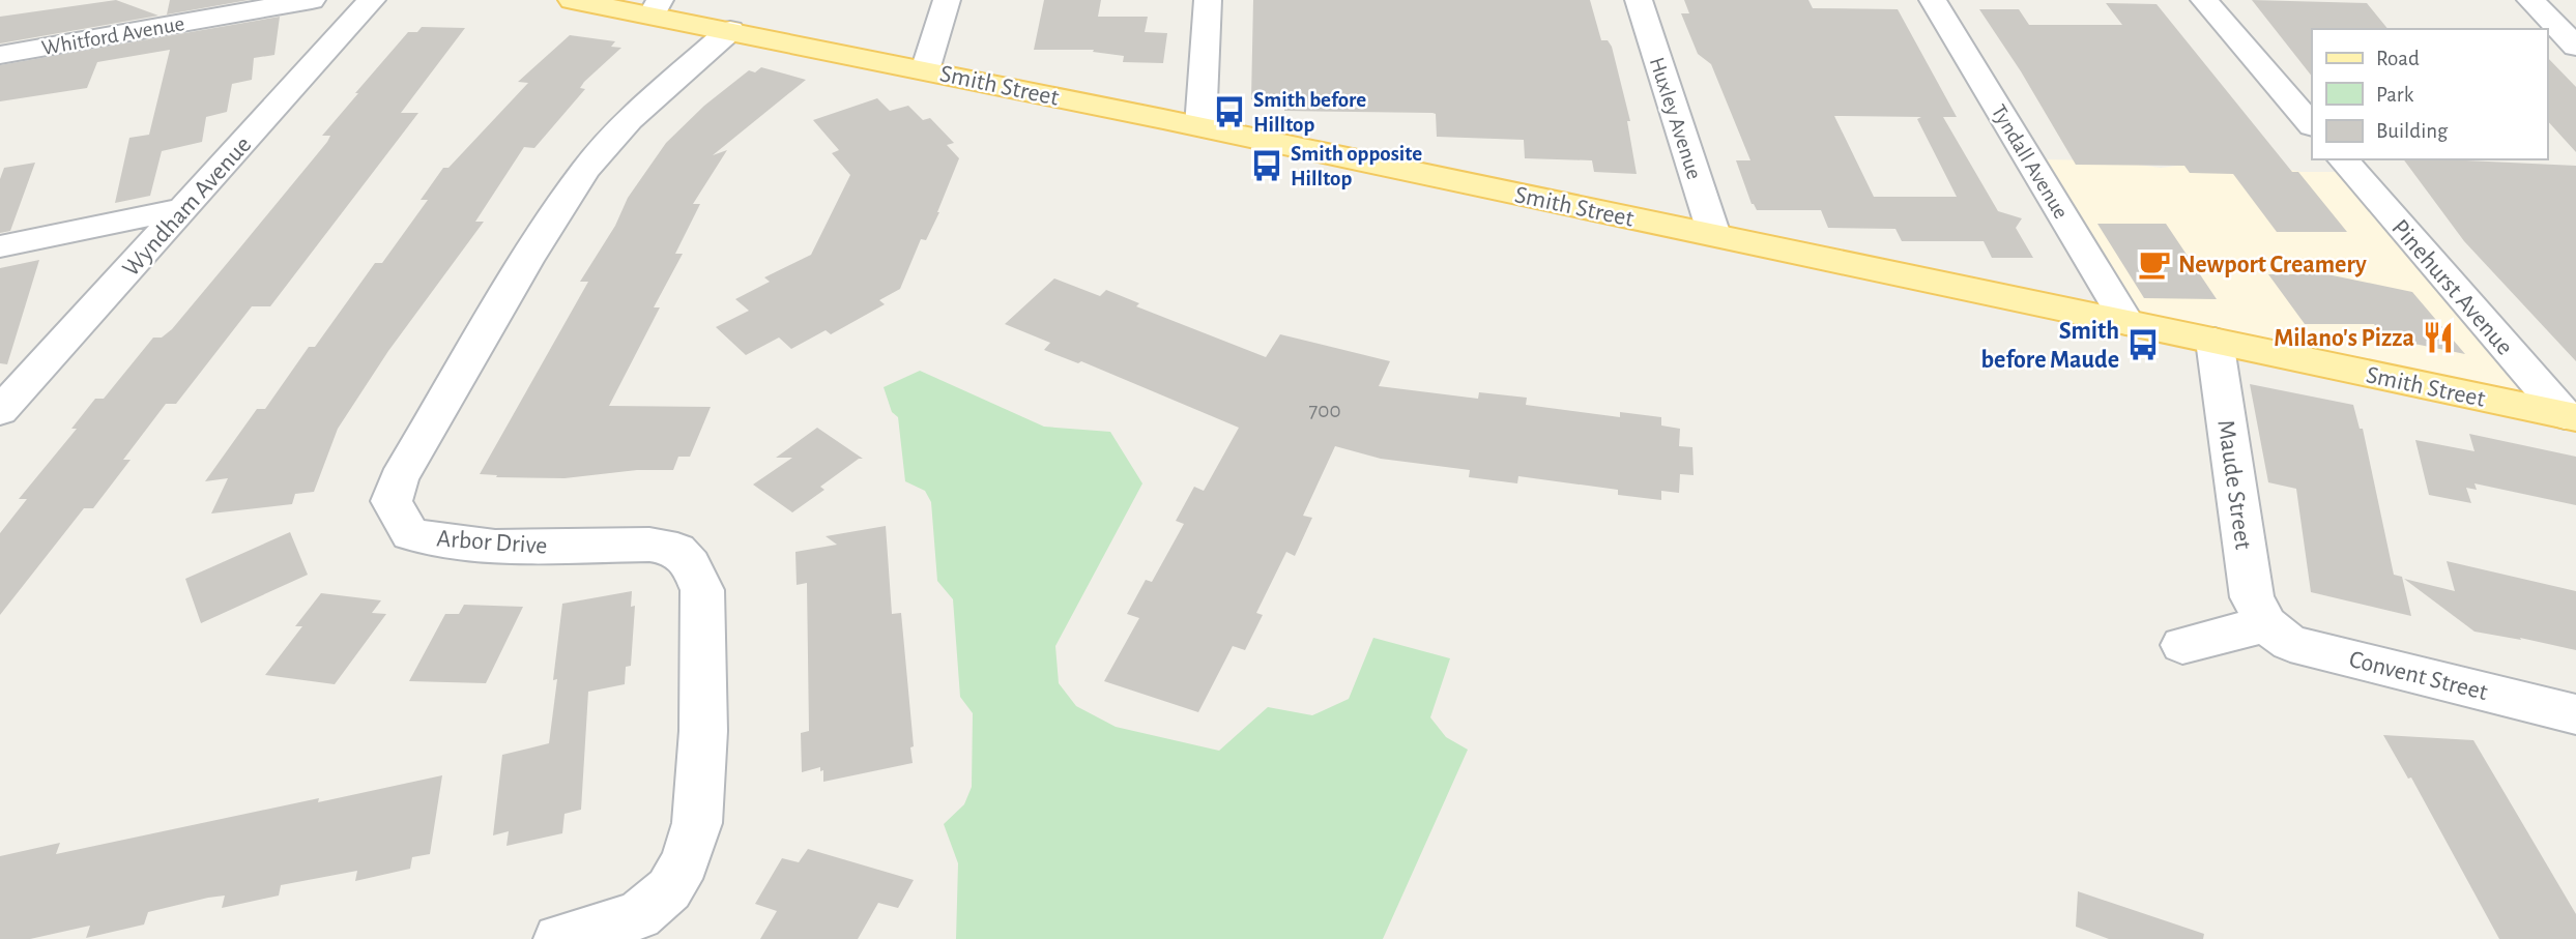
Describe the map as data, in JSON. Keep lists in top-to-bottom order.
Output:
{
  "streets": {
    "main road": ["Smith Street"],
    "street": [
      "Whitford Avenue",
      "Huxley Avenue",
      "Tyndall Avenue",
      "Wyndham Avenue",
      "Pinehurst Avenue",
      "Maude Street",
      "Arbor Drive",
      "Convent Street"
    ]
  },
  "crossings": [
    ["Smith Street", "Huxley Avenue"],
    ["Smith Street", "Tyndall Avenue"],
    ["Smith Street", "Pinehurst Avenue"],
    ["Smith Street", "Maude Street"],
    ["Smith Street", "Arbor Drive"],
    ["Maude Street", "Convent Street"]
  ],
  "places": {
    "bus stop": ["Smith before Hilltop", "Smith opposite Hilltop", "Smith before Maude"],
    "cafe": ["Newport Creamery"],
    "restaurant": ["Milano's Pizza"]
  },
  "house_numbers": ["700"],
  "legend": ["Road", "Park", "Building"]
}
